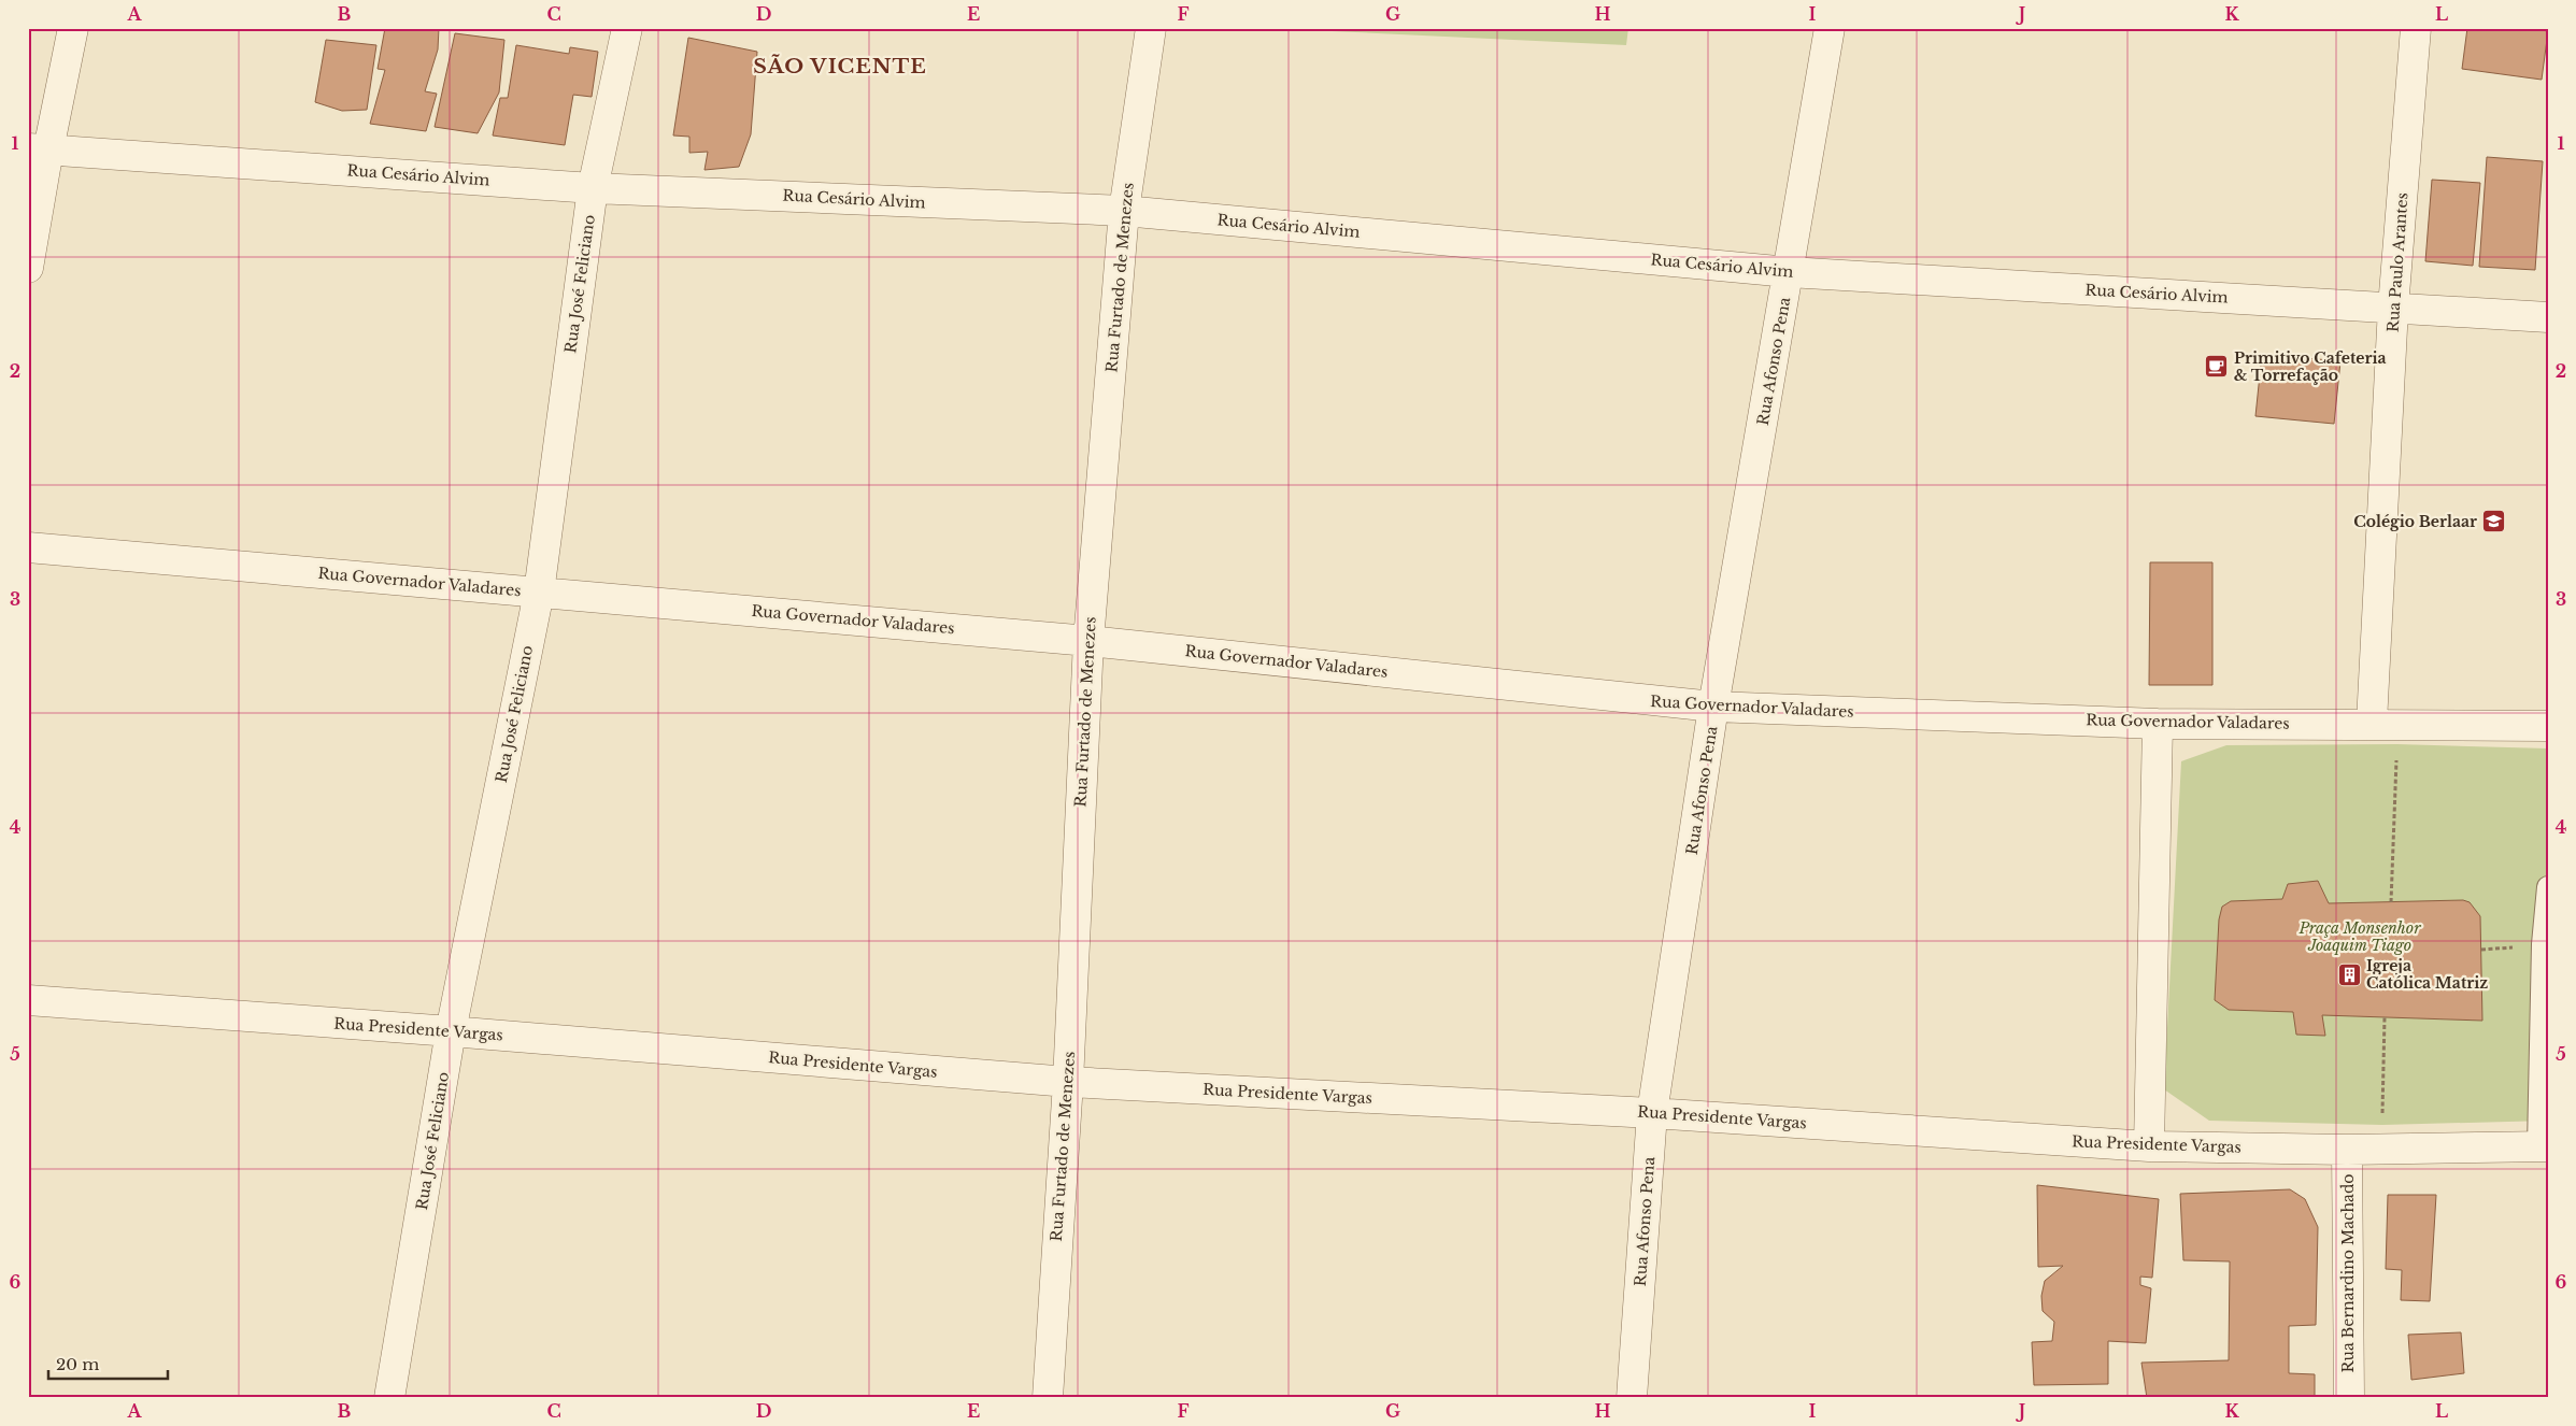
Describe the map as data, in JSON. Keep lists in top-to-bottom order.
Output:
{
  "streets": {
    "street": [
      "Rua Cesário Alvim",
      "Rua Paulo Arantes",
      "Rua Furtado de Menezes",
      "Rua José Feliciano",
      "Rua Afonso Pena",
      "Rua Governador Valadares",
      "Rua Presidente Vargas",
      "Rua Bernardino Machado"
    ]
  },
  "crossings": [
    ["Rua Cesário Alvim", "Rua Paulo Arantes"],
    ["Rua Cesário Alvim", "Rua Furtado de Menezes"],
    ["Rua Cesário Alvim", "Rua José Feliciano"],
    ["Rua Cesário Alvim", "Rua Afonso Pena"],
    ["Rua Paulo Arantes", "Rua Governador Valadares"],
    ["Rua Furtado de Menezes", "Rua Governador Valadares"],
    ["Rua Furtado de Menezes", "Rua Presidente Vargas"],
    ["Rua José Feliciano", "Rua Governador Valadares"],
    ["Rua José Feliciano", "Rua Presidente Vargas"],
    ["Rua Afonso Pena", "Rua Governador Valadares"],
    ["Rua Afonso Pena", "Rua Presidente Vargas"],
    ["Rua Presidente Vargas", "Rua Bernardino Machado"]
  ],
  "districts": ["SÃO VICENTE"],
  "parks": ["Praça Monsenhor Joaquim Tiago"],
  "places": {
    "cafe": ["Primitivo Cafeteria & Torrefação"],
    "school or university": ["Colégio Berlaar"],
    "building": ["Igreja Católica Matriz"]
  },
  "scale_bar": "20 m",
  "grid": {
    "columns": [
      "A",
      "B",
      "C",
      "D",
      "E",
      "F",
      "G",
      "H",
      "I",
      "J",
      "K",
      "L"
    ],
    "rows": [
      "1",
      "2",
      "3",
      "4",
      "5",
      "6"
    ]
  }
}
